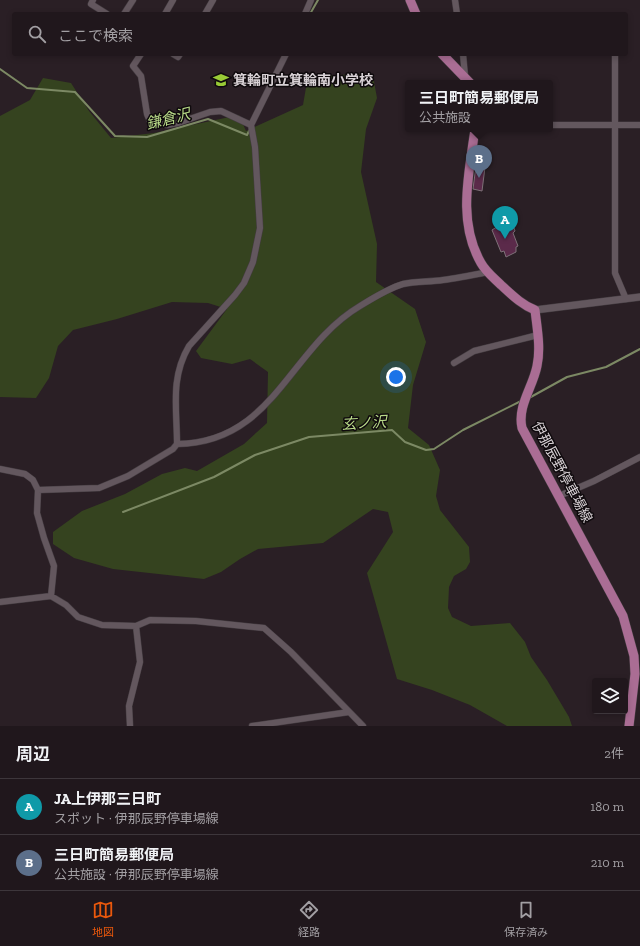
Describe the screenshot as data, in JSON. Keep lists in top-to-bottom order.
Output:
{
  "streets": {
    "main road": ["伊那辰野停車場線"]
  },
  "water": ["鎌倉沢", "玄ノ沢"],
  "places": {
    "school or university": ["箕輪町立箕輪南小学校"]
  },
  "page": {
    "search": "ここで検索",
    "popup": ["三日町簡易郵便局", "公共施設"],
    "pins": ["B", "A"],
    "heading": ["周辺", "2件"],
    "list": [
      {
        "mark": "A",
        "name": "JA上伊那三日町",
        "note": "スポット · 伊那辰野停車場線",
        "value": "180 m"
      },
      {
        "mark": "B",
        "name": "三日町簡易郵便局",
        "note": "公共施設 · 伊那辰野停車場線",
        "value": "210 m"
      }
    ],
    "nav": ["地図", "経路", "保存済み"]
  }
}
